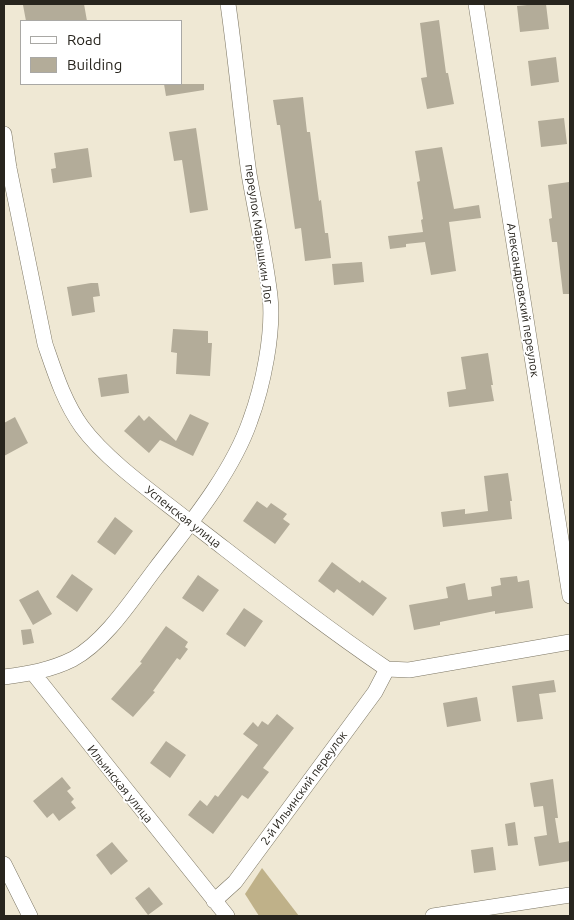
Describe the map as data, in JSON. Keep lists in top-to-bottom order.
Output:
{
  "streets": {
    "street": [
      "переулок Марышкин Лог",
      "Александровский переулок",
      "Успенская улица",
      "Ильинская улица",
      "2-й Ильинский переулок"
    ]
  },
  "crossings": [
    ["переулок Марышкин Лог", "Успенская улица"],
    ["переулок Марышкин Лог", "Ильинская улица"],
    ["Успенская улица", "2-й Ильинский переулок"],
    ["Ильинская улица", "2-й Ильинский переулок"]
  ],
  "legend": ["Road", "Building"]
}
